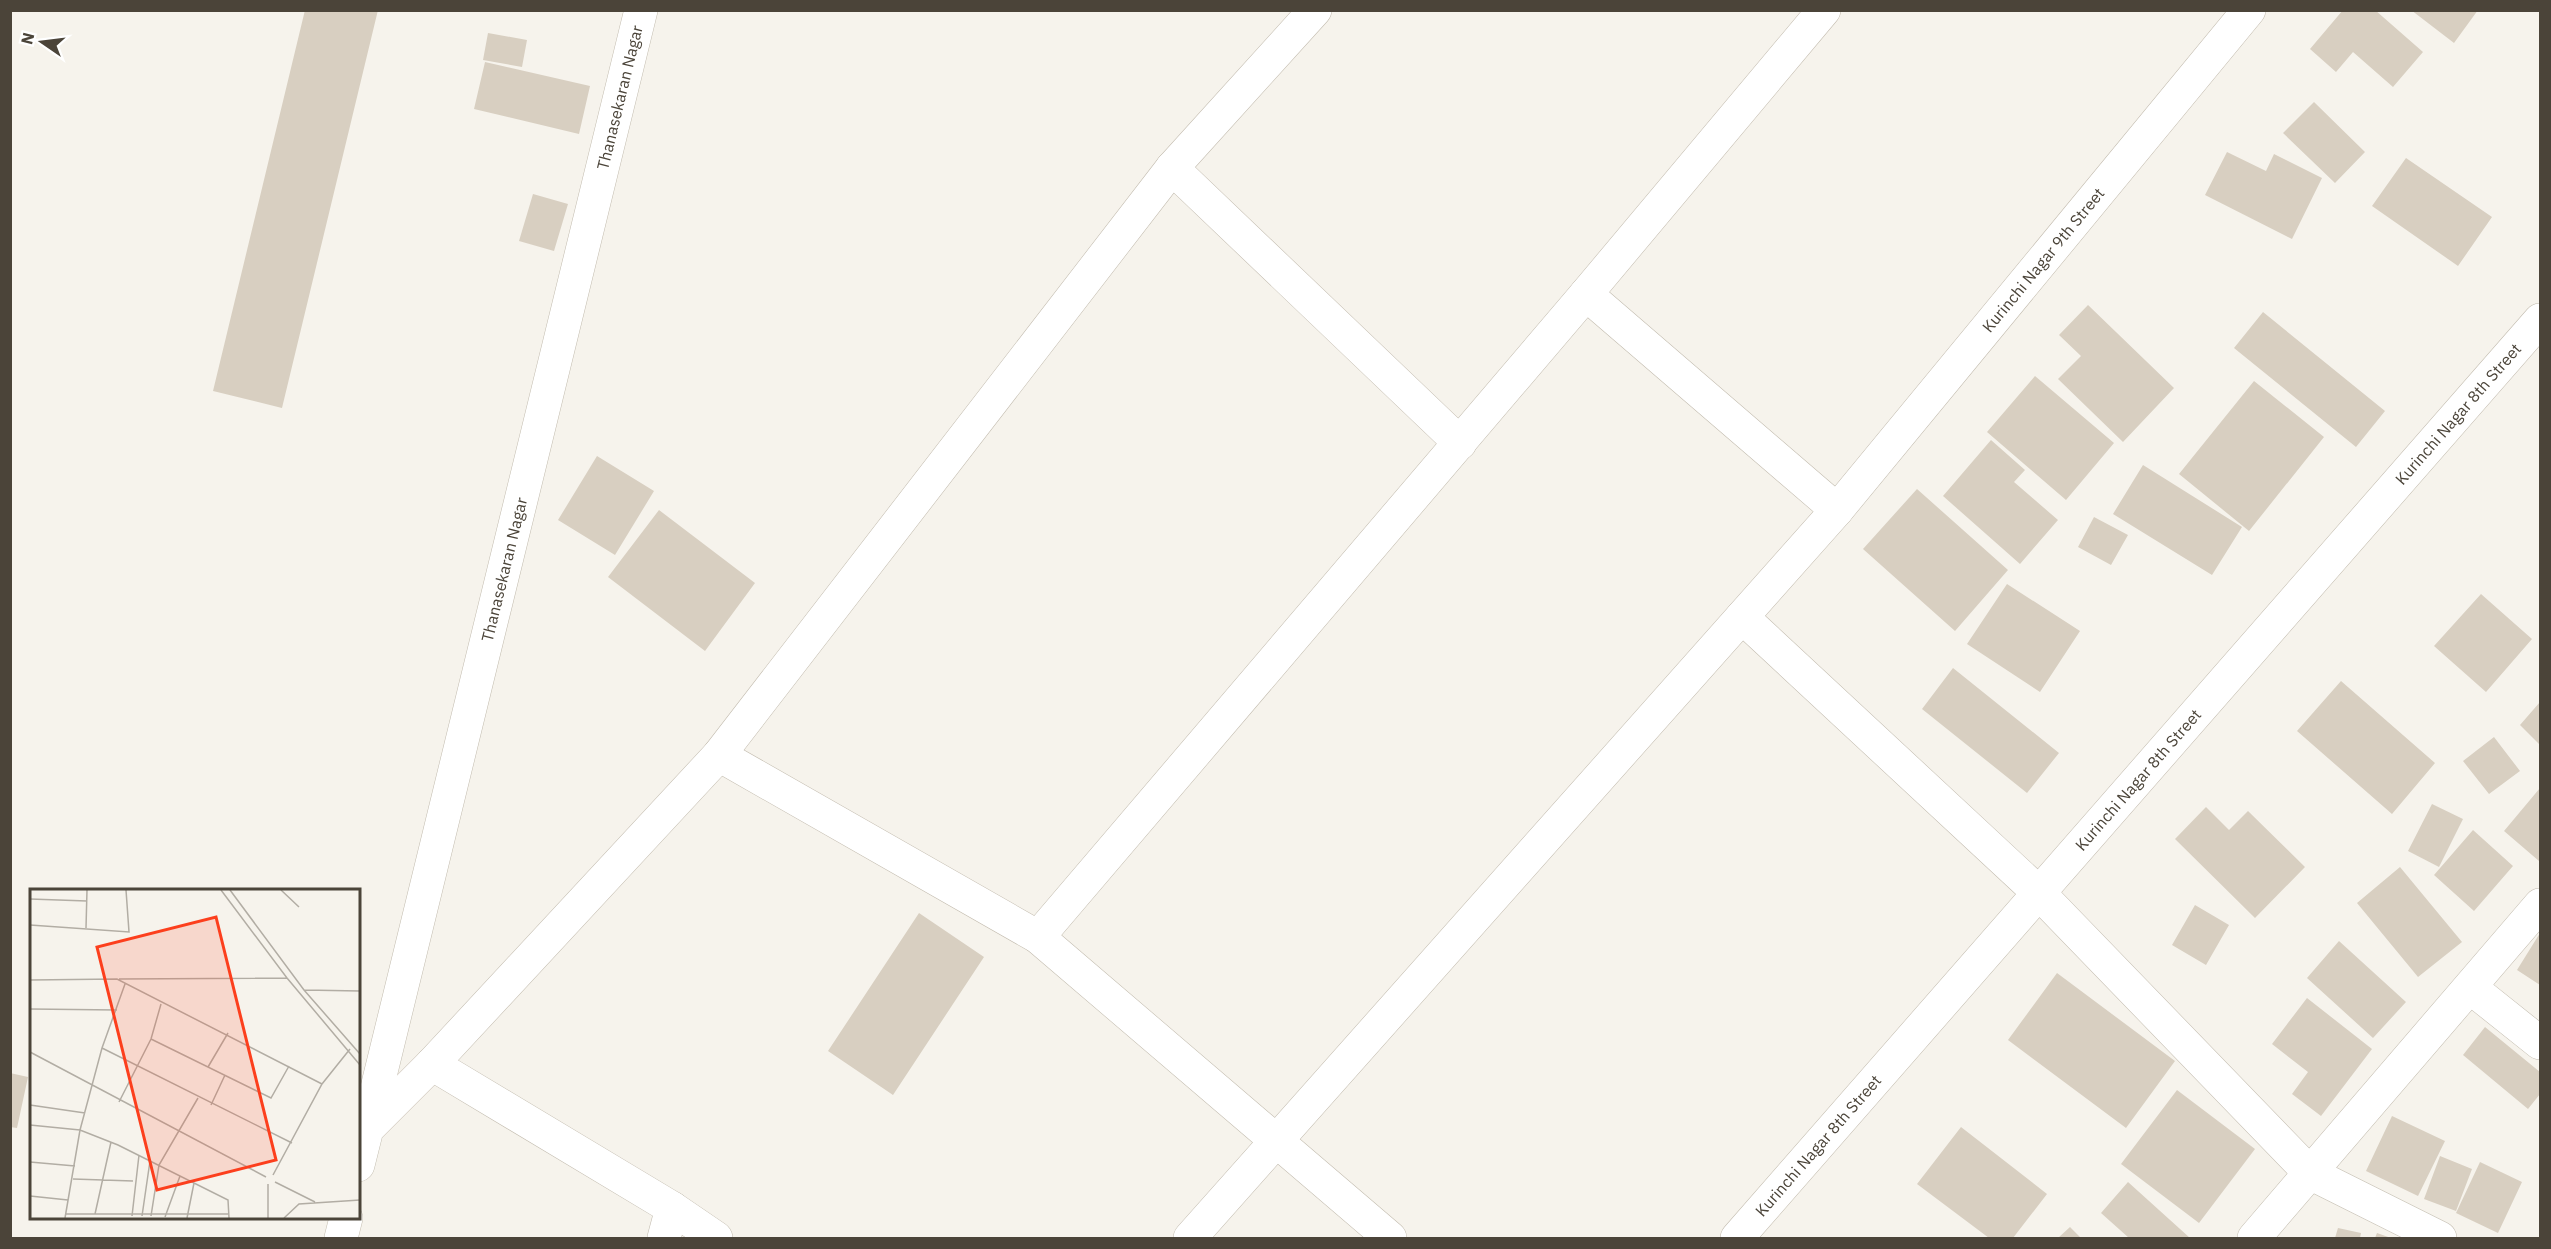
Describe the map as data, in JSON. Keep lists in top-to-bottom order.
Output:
{
  "streets": {
    "street": ["Thanasekaran Nagar", "Kurinchi Nagar 9th Street", "Kurinchi Nagar 8th Street"]
  },
  "north": "left"
}
